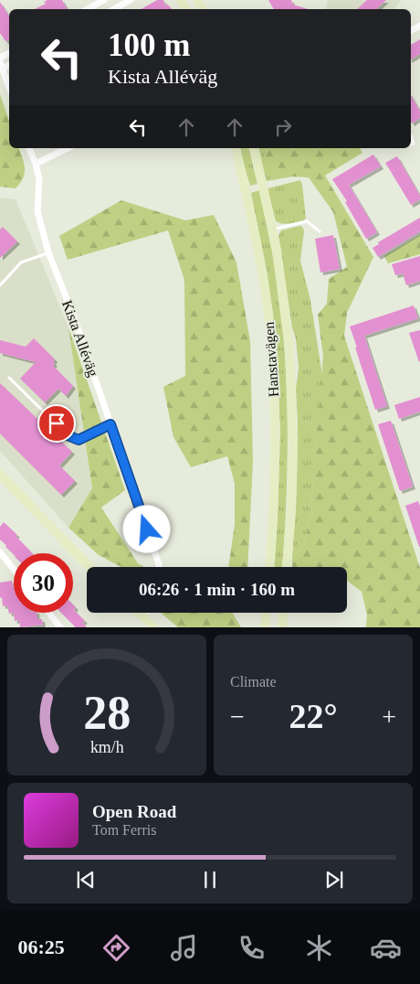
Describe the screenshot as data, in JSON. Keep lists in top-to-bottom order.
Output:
{
  "streets": {
    "main road": ["Hanstavägen"],
    "street": ["Kista Alléväg"]
  },
  "page": {
    "turn": ["100 m", "Kista Alléväg"],
    "limit": "30",
    "trip": "06:26 · 1 min · 160 m",
    "tile": "Climate",
    "heat": ["−", "22°", "+"],
    "song": ["Open Road", "Tom Ferris"],
    "tabs": "06:25",
    "gauge": ["28", "km/h"]
  }
}
